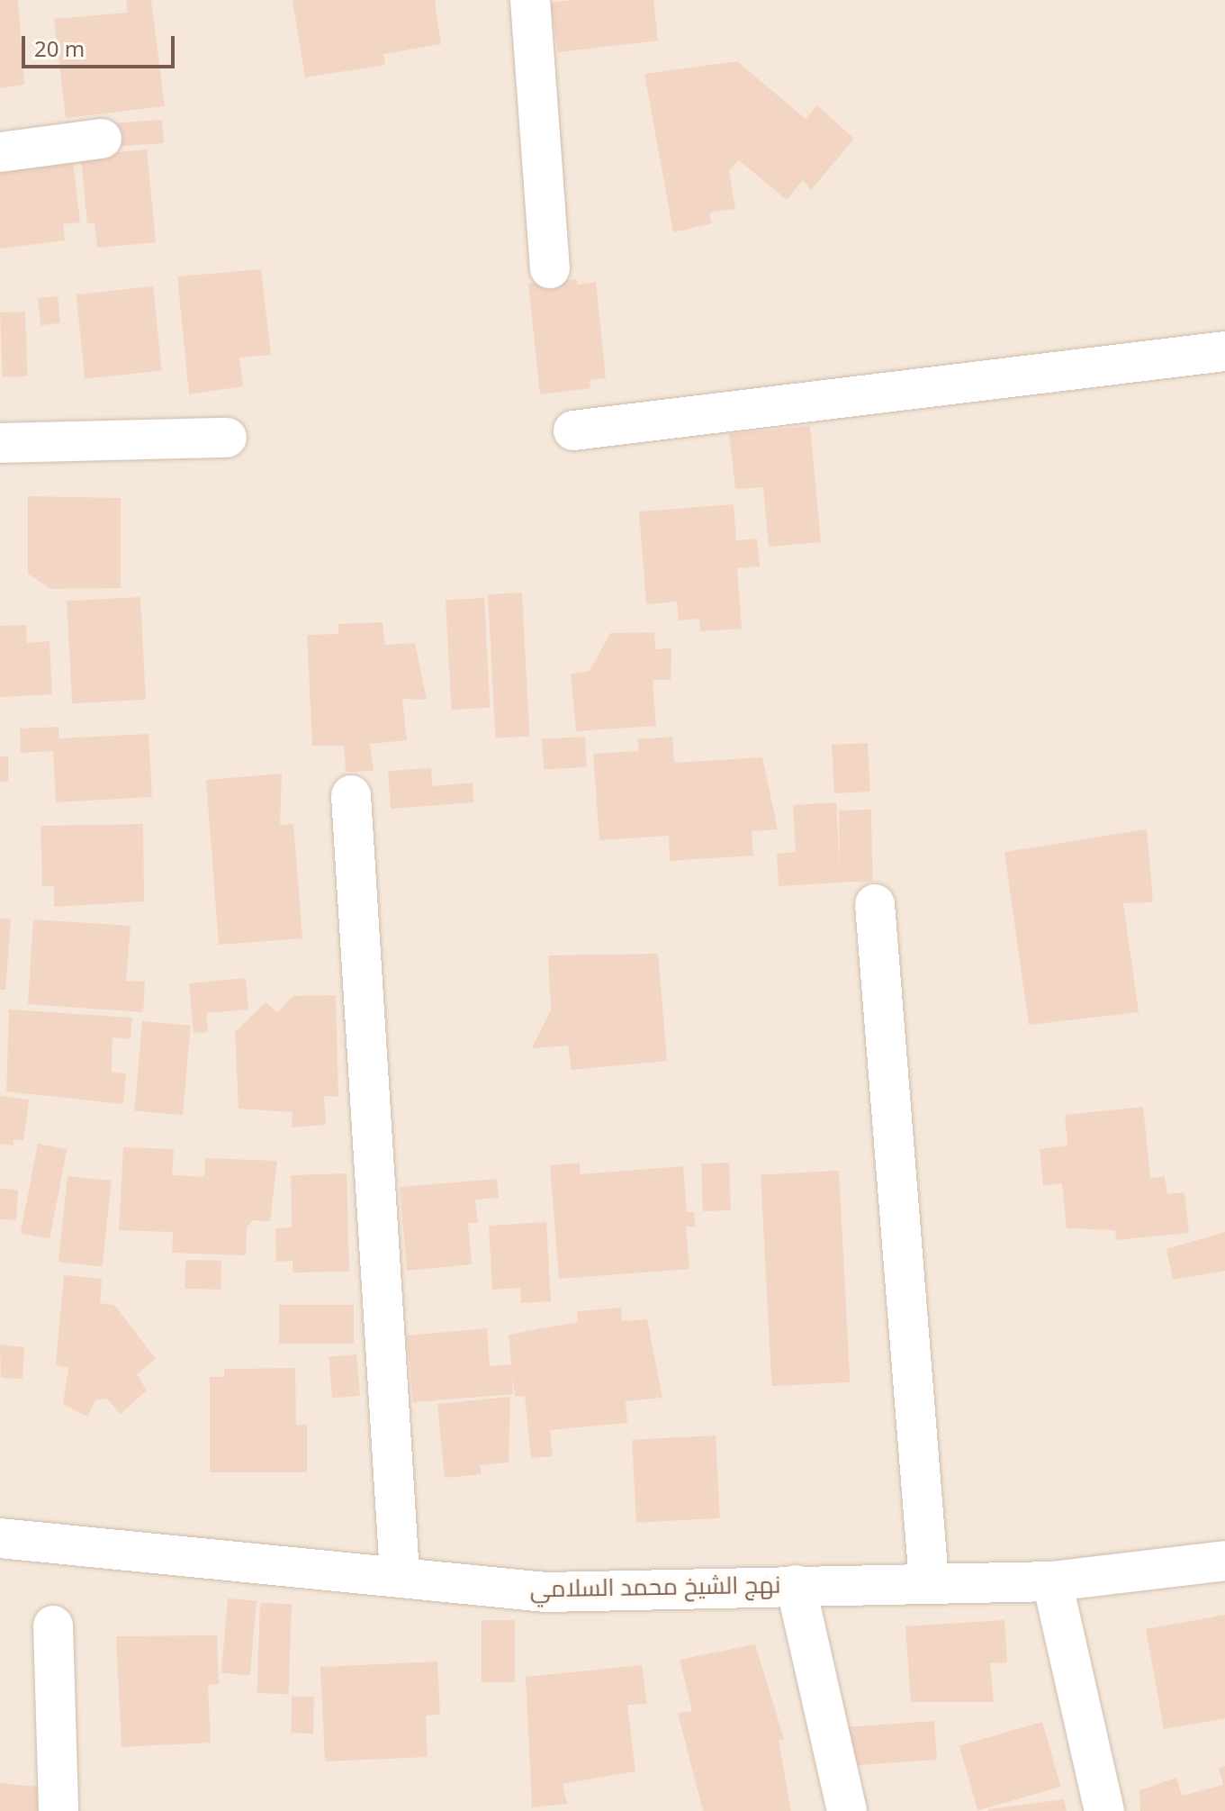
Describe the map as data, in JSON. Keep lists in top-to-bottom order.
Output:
{
  "streets": {
    "street": ["نهج الشيخ محمد السلامي"]
  },
  "scale_bar": "20 m"
}
